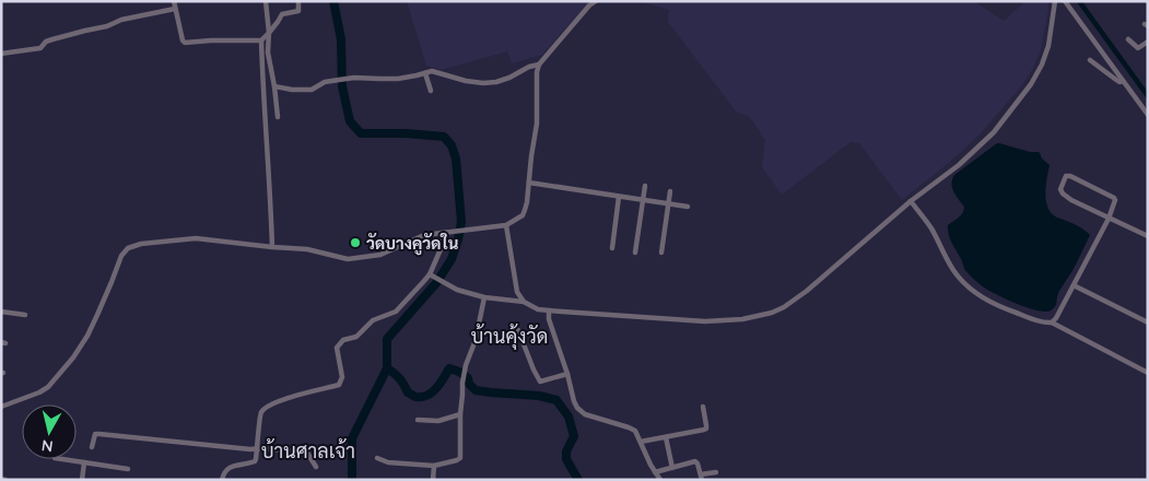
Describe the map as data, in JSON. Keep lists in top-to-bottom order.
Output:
{
  "districts": ["บ้านคุ้งวัด", "บ้านศาลเจ้า"],
  "places": ["วัดบางคูวัดใน"],
  "north": "bottom"
}
